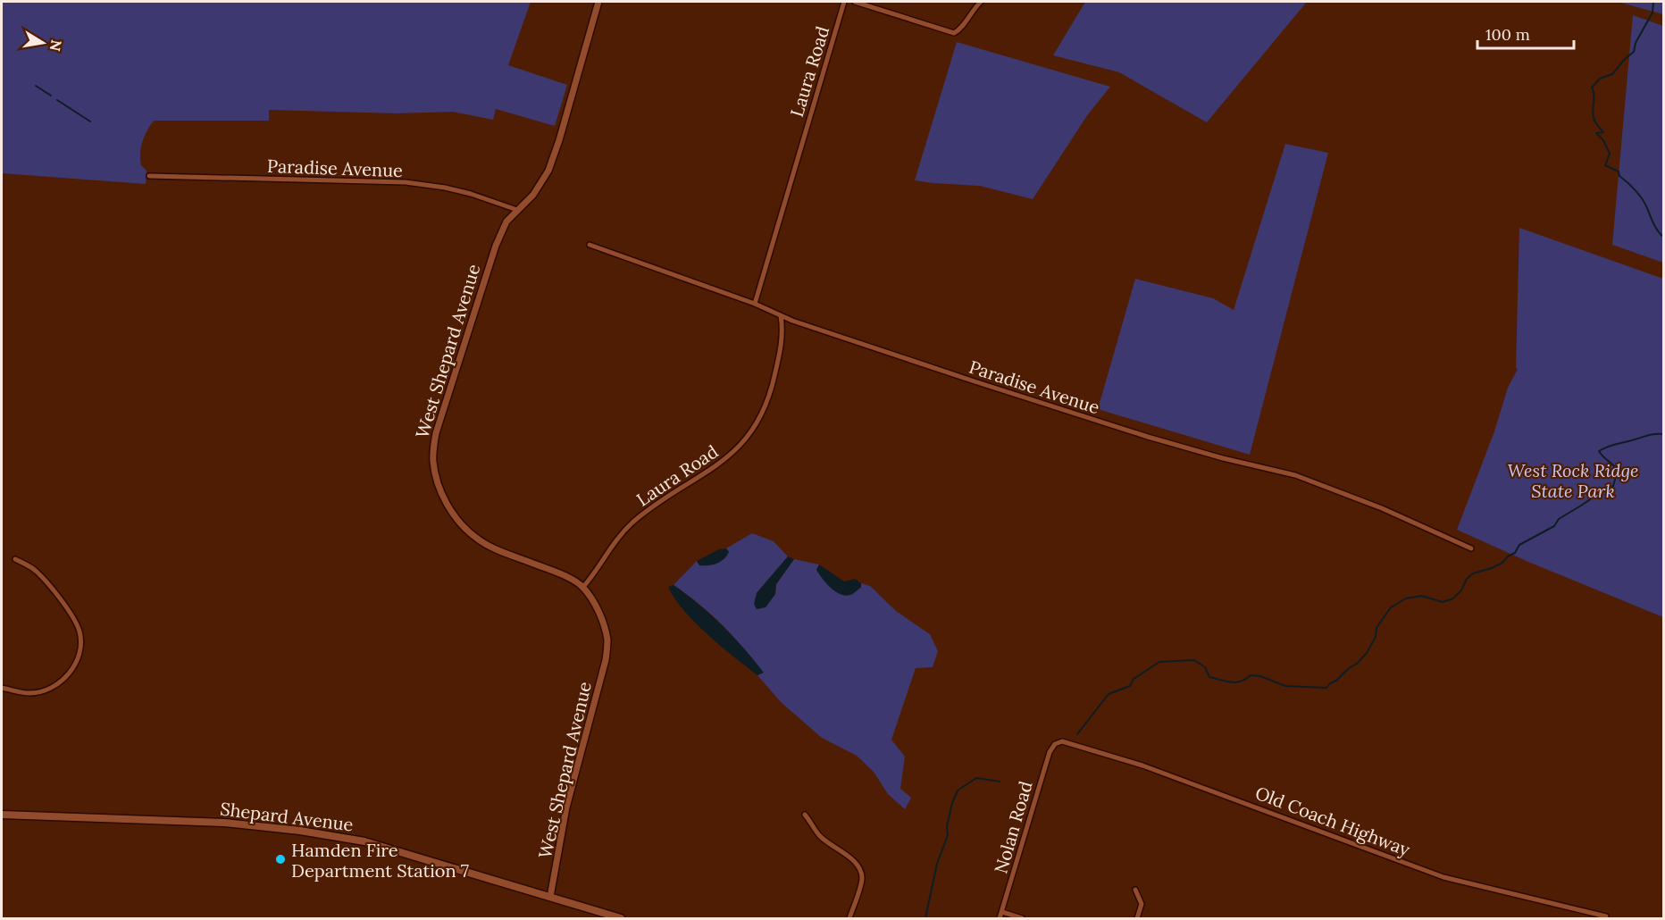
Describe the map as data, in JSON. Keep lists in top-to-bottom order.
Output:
{
  "streets": {
    "main road": ["Shepard Avenue"],
    "street": [
      "Laura Road",
      "Paradise Avenue",
      "West Shepard Avenue",
      "Old Coach Highway",
      "Nolan Road"
    ]
  },
  "crossings": [
    ["Laura Road", "Paradise Avenue"],
    ["Laura Road", "West Shepard Avenue"],
    ["Paradise Avenue", "West Shepard Avenue"],
    ["West Shepard Avenue", "Shepard Avenue"],
    ["Old Coach Highway", "Nolan Road"]
  ],
  "parks": ["West Rock Ridge State Park"],
  "places": ["Hamden Fire Department Station 7"],
  "scale_bar": "100 m",
  "north": "right"
}
